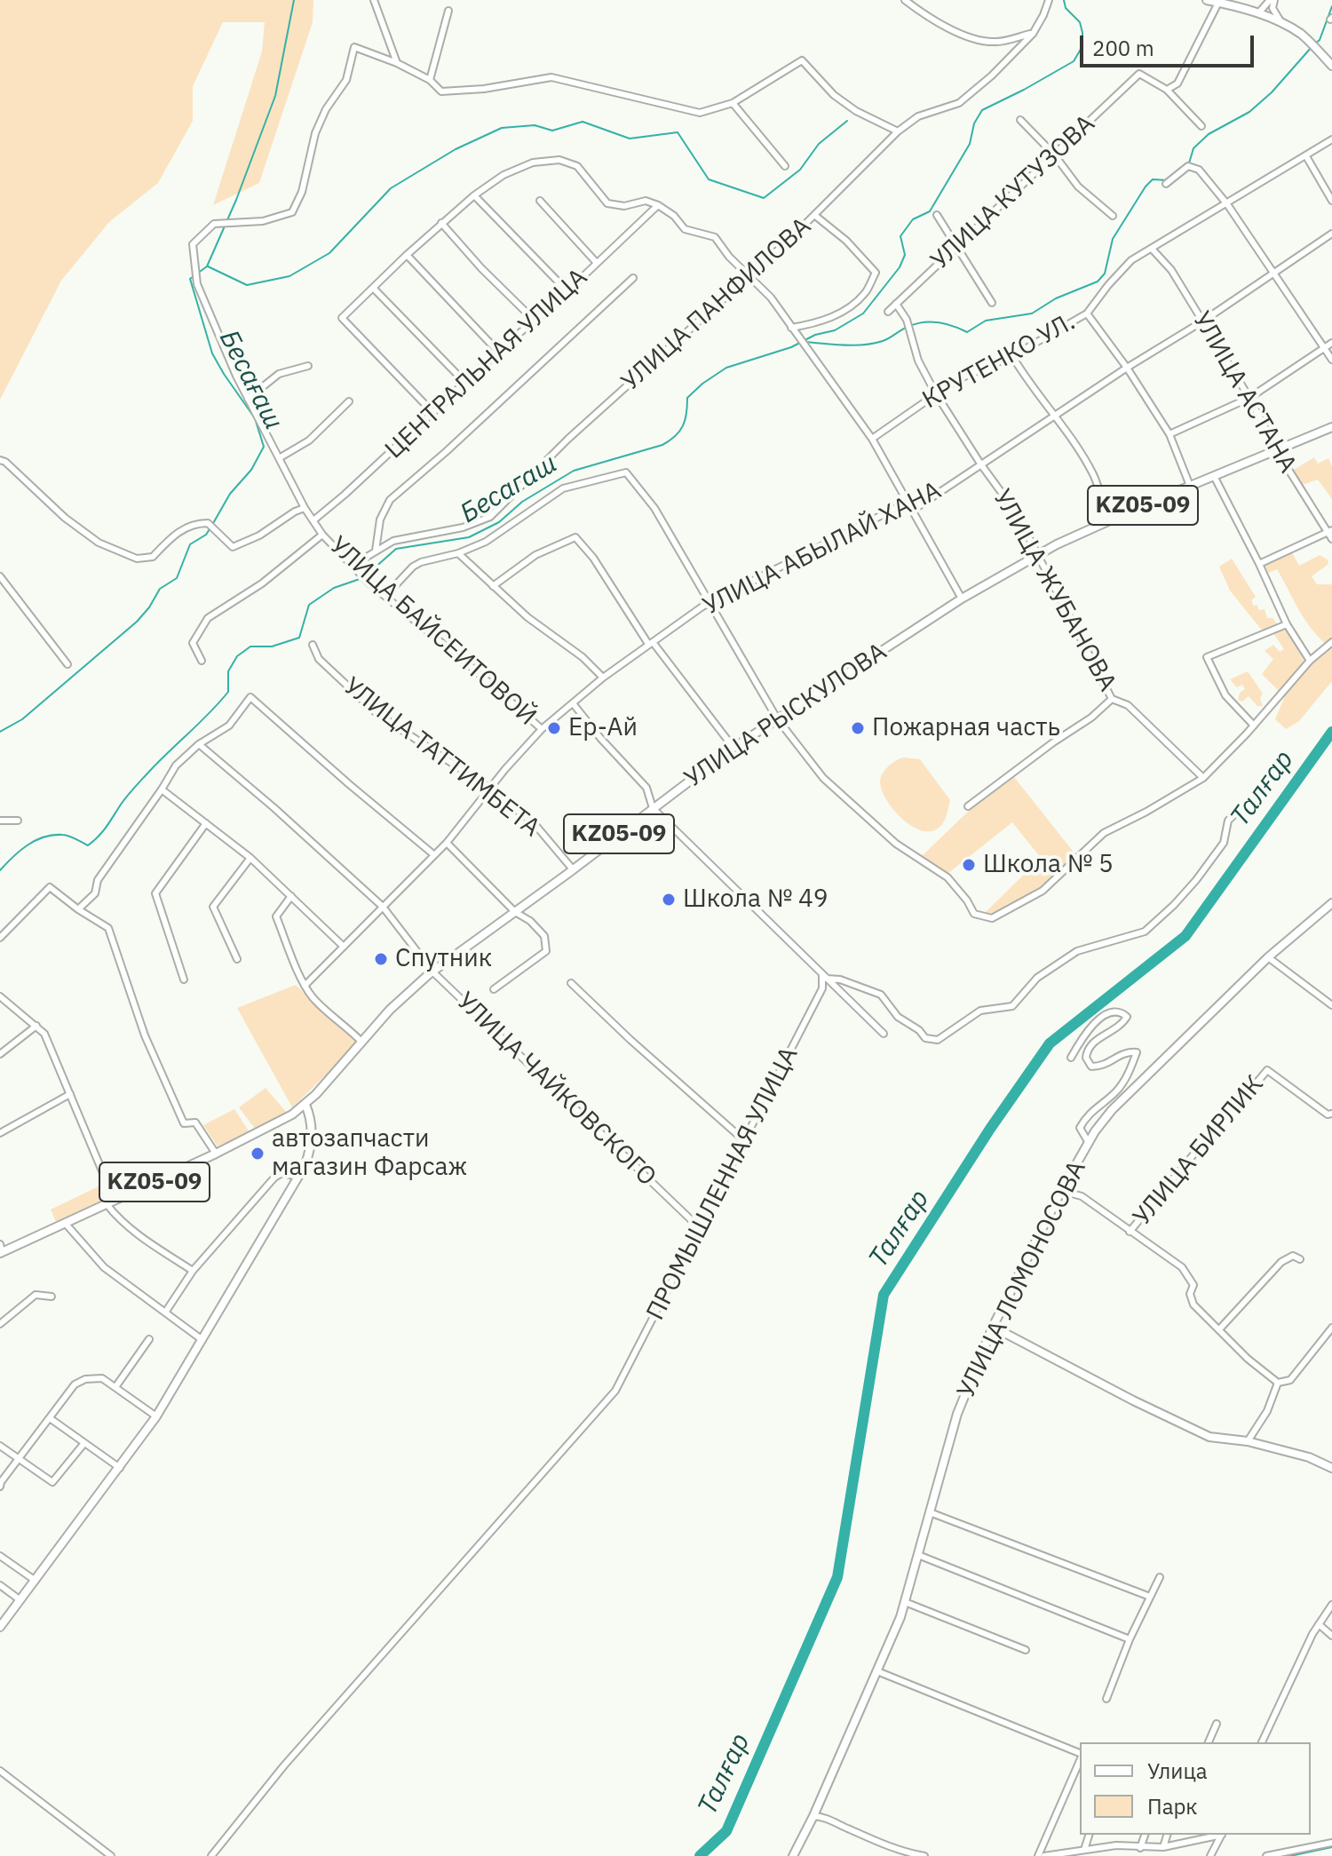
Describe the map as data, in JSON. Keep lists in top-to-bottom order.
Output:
{
  "streets": {
    "main road": ["KZ05-09", "УЛИЦА РЫСКУЛОВА", "УЛИЦА ЛОМОНОСОВА"],
    "street": [
      "УЛИЦА КУТУЗОВА",
      "УЛИЦА ПАНФИЛОВА",
      "КРУТЕНКО УЛ.",
      "ЦЕНТРАЛЬНАЯ УЛИЦА",
      "УЛИЦА АСТАНА",
      "УЛИЦА АБЫЛАЙ ХАНА",
      "УЛИЦА ЖУБАНОВА",
      "УЛИЦА БАЙСЕИТОВОЙ",
      "УЛИЦА ТАТТИМБЕТА",
      "УЛИЦА ЧАЙКОВСКОГО",
      "УЛИЦА БИРЛИК",
      "ПРОМЫШЛЕННАЯ УЛИЦА"
    ]
  },
  "crossings": [
    ["УЛИЦА КУТУЗОВА", "УЛИЦА ЖУБАНОВА"],
    ["УЛИЦА ПАНФИЛОВА", "УЛИЦА БАЙСЕИТОВОЙ"],
    ["КРУТЕНКО УЛ.", "УЛИЦА АСТАНА"],
    ["КРУТЕНКО УЛ.", "УЛИЦА ЖУБАНОВА"],
    ["ЦЕНТРАЛЬНАЯ УЛИЦА", "УЛИЦА БАЙСЕИТОВОЙ"],
    ["УЛИЦА АСТАНА", "УЛИЦА АБЫЛАЙ ХАНА"],
    ["УЛИЦА АСТАНА", "УЛИЦА РЫСКУЛОВА"],
    ["УЛИЦА АБЫЛАЙ ХАНА", "УЛИЦА ЖУБАНОВА"],
    ["УЛИЦА АБЫЛАЙ ХАНА", "УЛИЦА БАЙСЕИТОВОЙ"],
    ["УЛИЦА АБЫЛАЙ ХАНА", "УЛИЦА ТАТТИМБЕТА"],
    ["УЛИЦА АБЫЛАЙ ХАНА", "УЛИЦА ЧАЙКОВСКОГО"],
    ["УЛИЦА ЖУБАНОВА", "УЛИЦА РЫСКУЛОВА"],
    ["УЛИЦА РЫСКУЛОВА", "УЛИЦА ТАТТИМБЕТА"],
    ["УЛИЦА РЫСКУЛОВА", "УЛИЦА ЧАЙКОВСКОГО"],
    ["УЛИЦА ЧАЙКОВСКОГО", "ПРОМЫШЛЕННАЯ УЛИЦА"]
  ],
  "water": ["Бесағаш", "Бесагаш", "Талғар"],
  "places": [
    "Ер-Ай",
    "Пожарная часть",
    "Школа № 5",
    "Школа № 49",
    "Спутник",
    "автозапчасти магазин Фарсаж"
  ],
  "legend": ["Улица", "Парк"],
  "scale_bar": "200 m"
}
